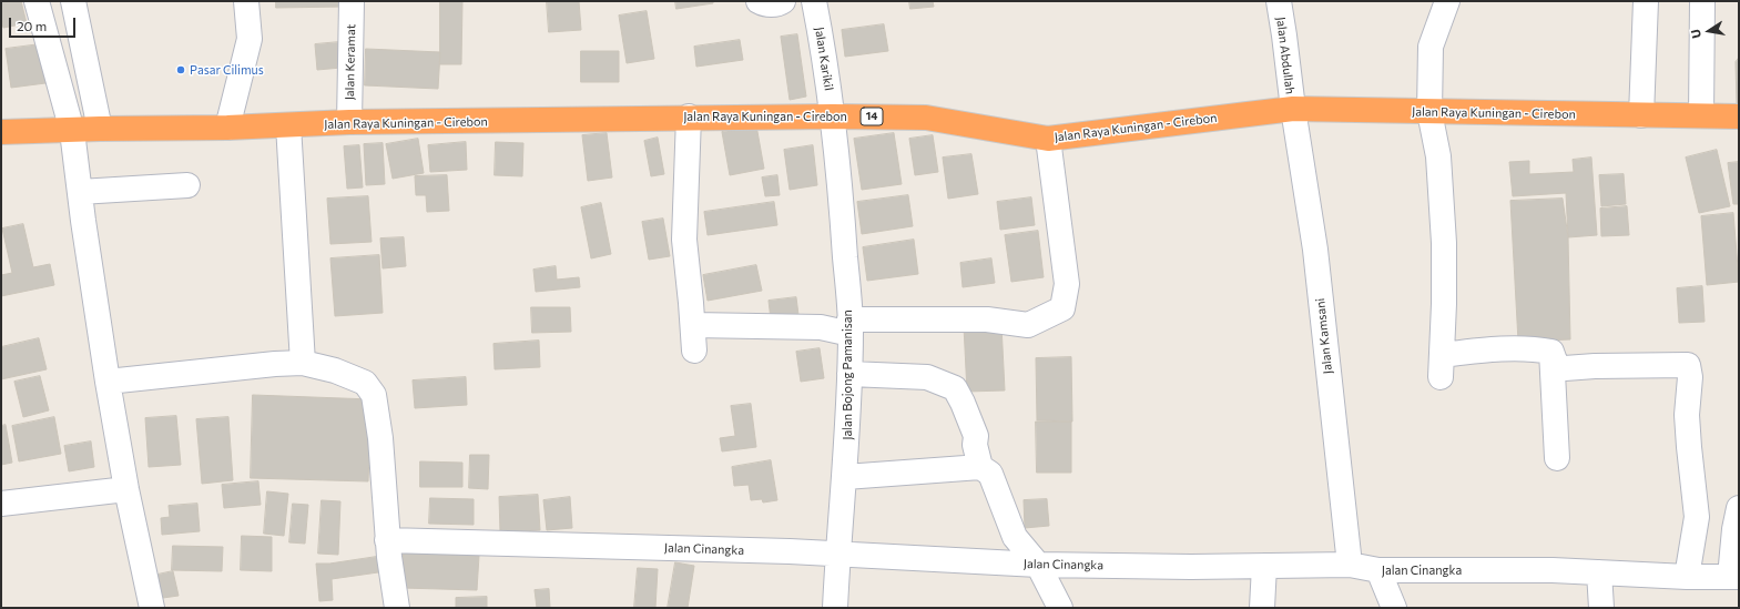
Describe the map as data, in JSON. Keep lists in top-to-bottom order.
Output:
{
  "streets": {
    "highway": ["Jalan Raya Kuningan - Cirebon", "14"],
    "street": [
      "Jalan Abdullah",
      "Jalan Karikil",
      "Jalan Keramat",
      "Jalan Kamsani",
      "Jalan Bojong Pamanisan",
      "Jalan Cinangka"
    ]
  },
  "crossings": [
    ["Jalan Abdullah", "Jalan Raya Kuningan - Cirebon"],
    ["Jalan Abdullah", "Jalan Kamsani"],
    ["Jalan Karikil", "Jalan Raya Kuningan - Cirebon"],
    ["Jalan Karikil", "Jalan Bojong Pamanisan"],
    ["Jalan Keramat", "Jalan Raya Kuningan - Cirebon"],
    ["Jalan Raya Kuningan - Cirebon", "Jalan Kamsani"],
    ["Jalan Raya Kuningan - Cirebon", "Jalan Bojong Pamanisan"],
    ["Jalan Kamsani", "Jalan Cinangka"],
    ["Jalan Bojong Pamanisan", "Jalan Cinangka"]
  ],
  "places": ["Pasar Cilimus"],
  "scale_bar": "20 m",
  "north": "left"
}
